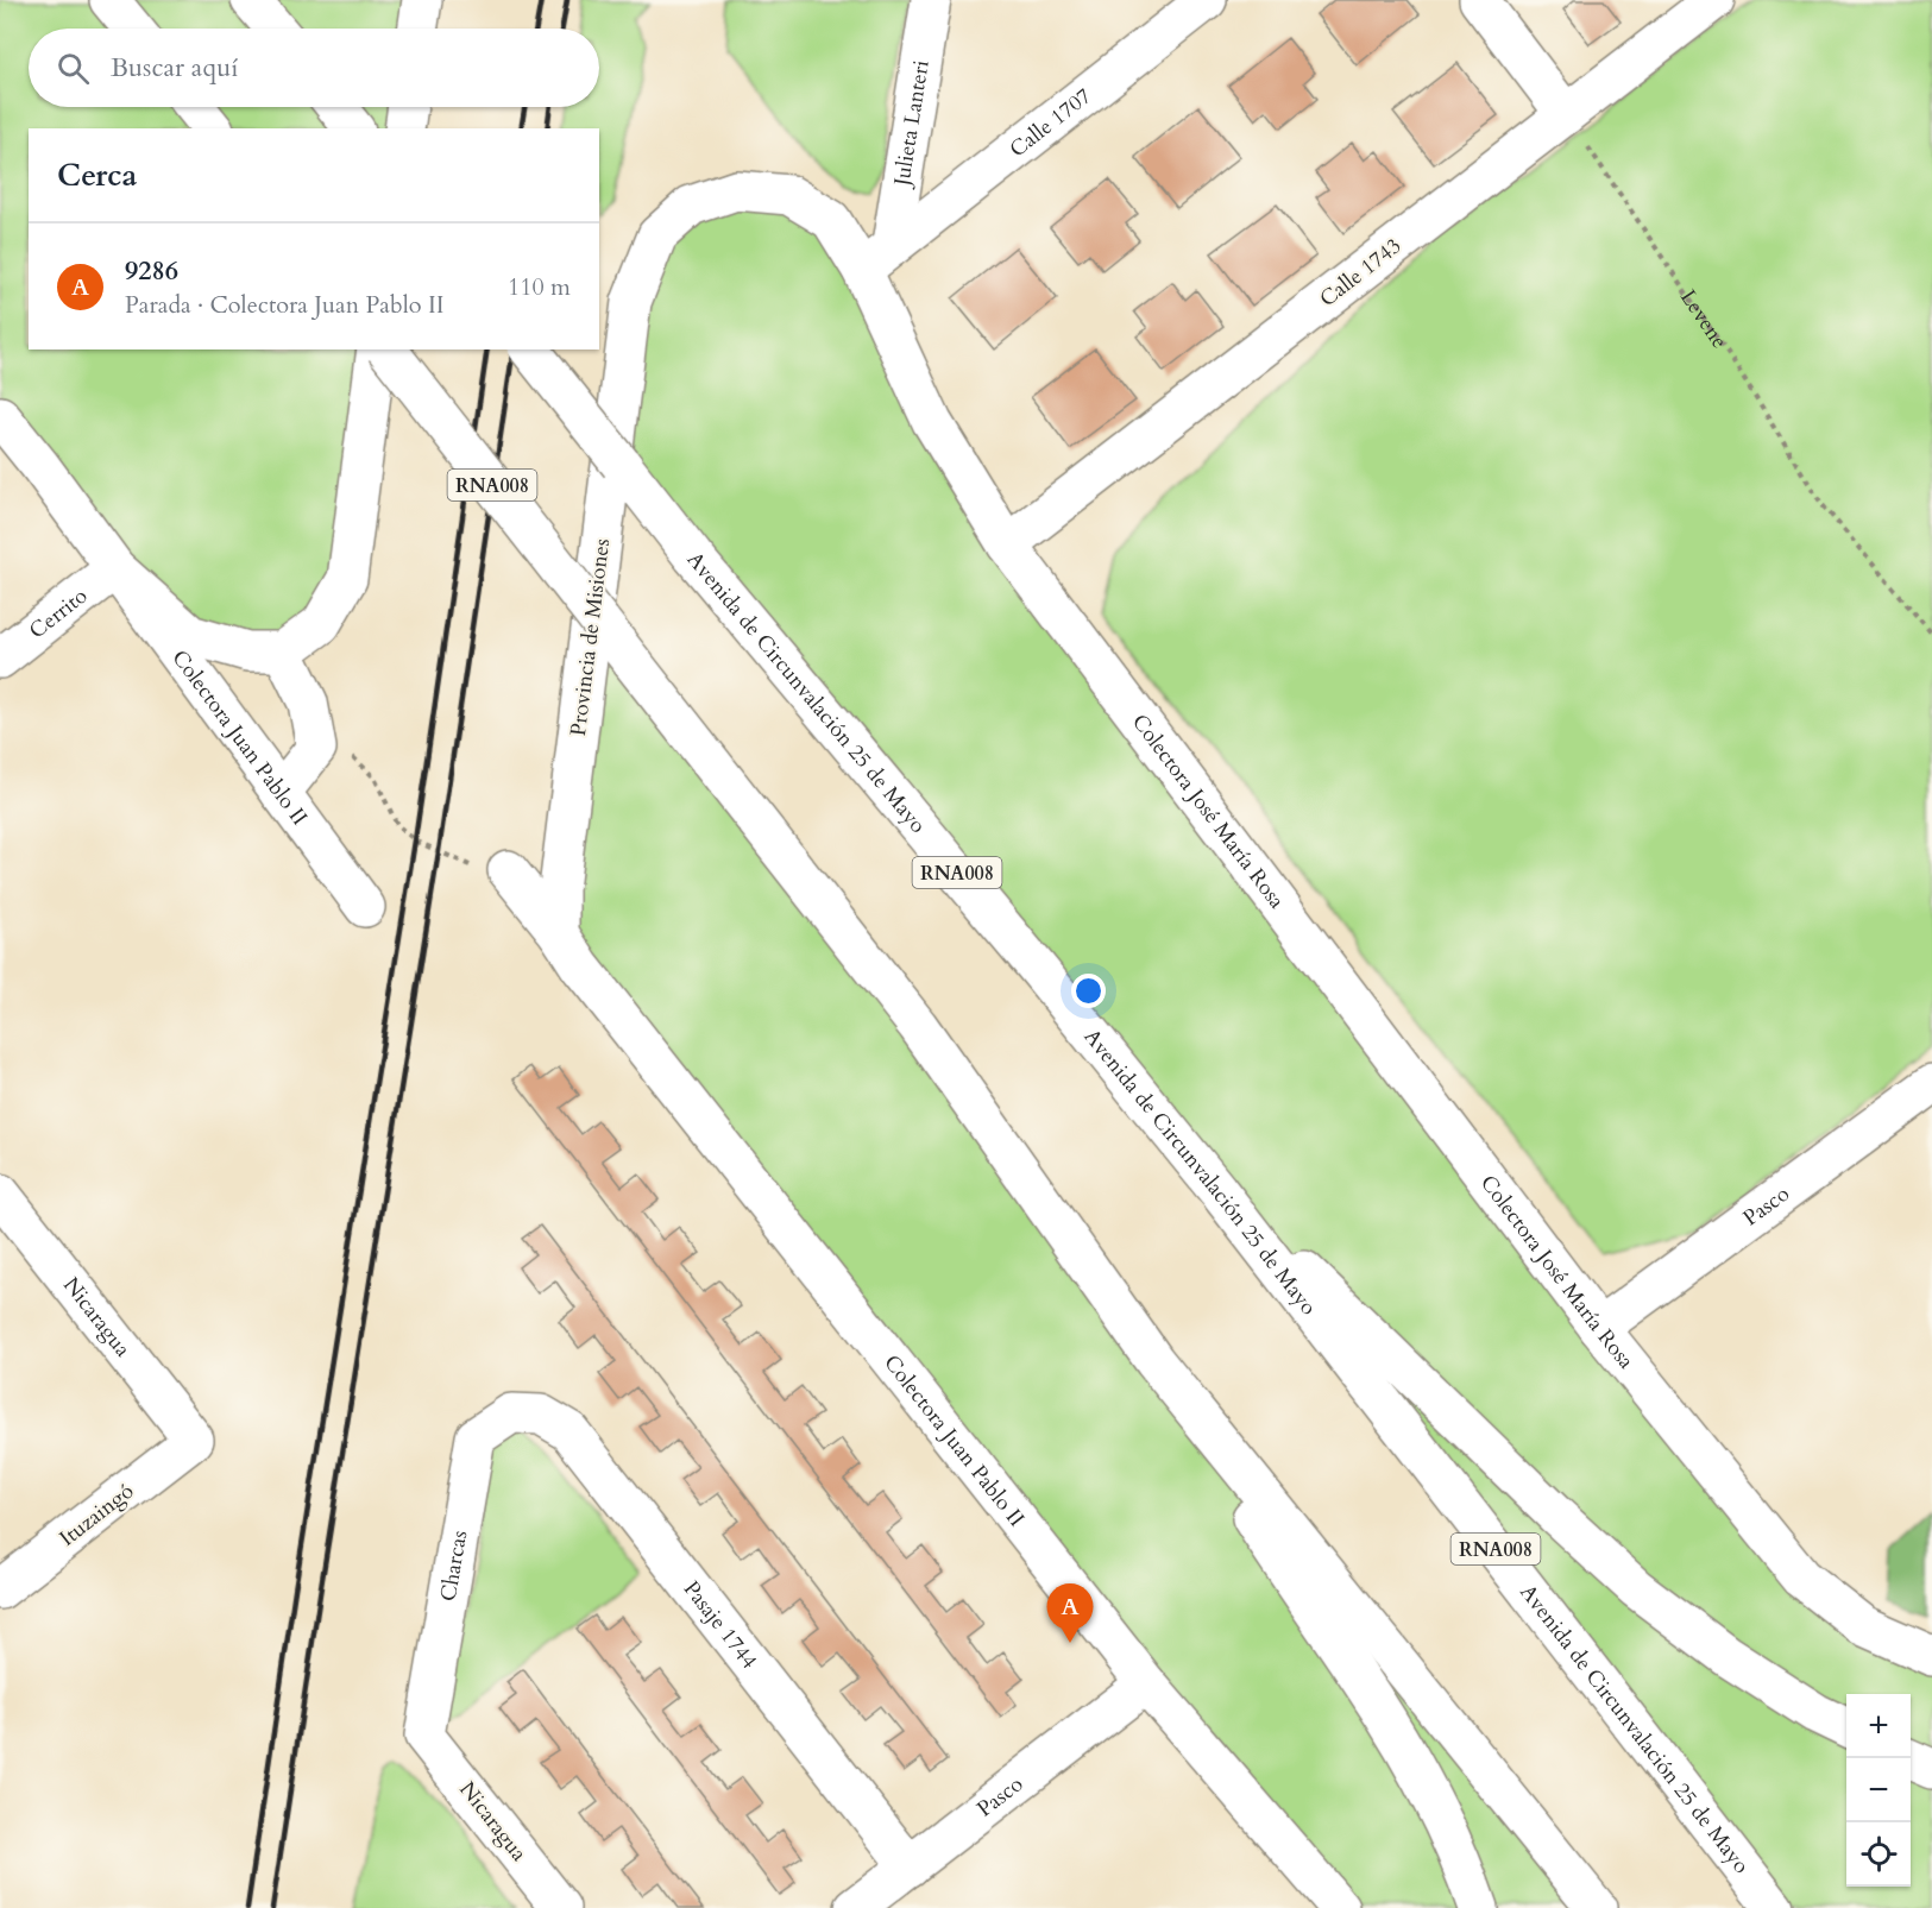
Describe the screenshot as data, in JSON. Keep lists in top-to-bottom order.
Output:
{
  "streets": {
    "main road": [
      "Julieta Lanteri",
      "Calle 1707",
      "Calle 1743",
      "RNA008",
      "Cerrito",
      "Provincia de Misiones",
      "Avenida de Circunvalación 25 de Mayo",
      "Colectora Juan Pablo II",
      "Colectora José María Rosa",
      "Pasco",
      "Nicaragua",
      "Ituzaingó",
      "Charcas",
      "Pasaje 1744"
    ],
    "path": ["Levene"]
  },
  "crossings": [
    ["Julieta Lanteri", "Calle 1707"],
    ["Calle 1707", "Colectora José María Rosa"],
    ["Calle 1743", "Levene"],
    ["Calle 1743", "Colectora José María Rosa"],
    ["Cerrito", "Colectora Juan Pablo II"],
    ["Provincia de Misiones", "Colectora Juan Pablo II"],
    ["Provincia de Misiones", "Colectora José María Rosa"],
    ["Colectora Juan Pablo II", "Pasco"],
    ["Colectora José María Rosa", "Pasco"],
    ["Pasco", "Pasaje 1744"],
    ["Nicaragua", "Ituzaingó"],
    ["Nicaragua", "Charcas"],
    ["Charcas", "Pasaje 1744"]
  ],
  "page": {
    "search": "Buscar aquí",
    "heading": "Cerca",
    "list": [
      {
        "mark": "A",
        "name": "9286",
        "note": "Parada · Colectora Juan Pablo II",
        "value": "110 m"
      }
    ],
    "pins": "A",
    "map_buttons": ["+", "−"]
  }
}
